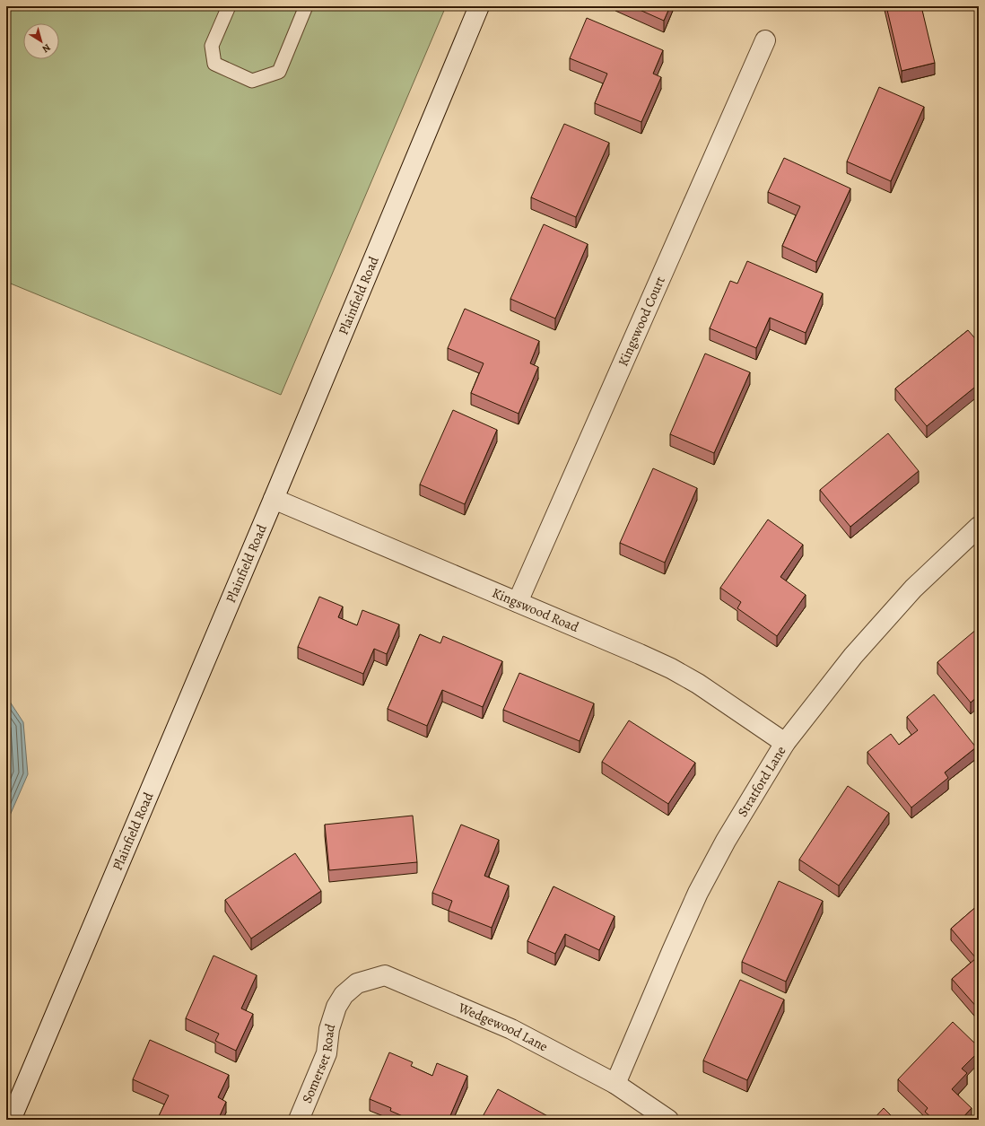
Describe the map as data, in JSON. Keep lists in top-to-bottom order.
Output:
{
  "streets": {
    "street": [
      "Plainfield Road",
      "Kingswood Court",
      "Kingswood Road",
      "Stratford Lane",
      "Wedgewood Lane",
      "Somerset Road"
    ]
  },
  "crossings": [
    ["Plainfield Road", "Kingswood Road"],
    ["Kingswood Court", "Kingswood Road"],
    ["Kingswood Road", "Stratford Lane"],
    ["Stratford Lane", "Wedgewood Lane"],
    ["Wedgewood Lane", "Somerset Road"]
  ],
  "north": "bottom right"
}
